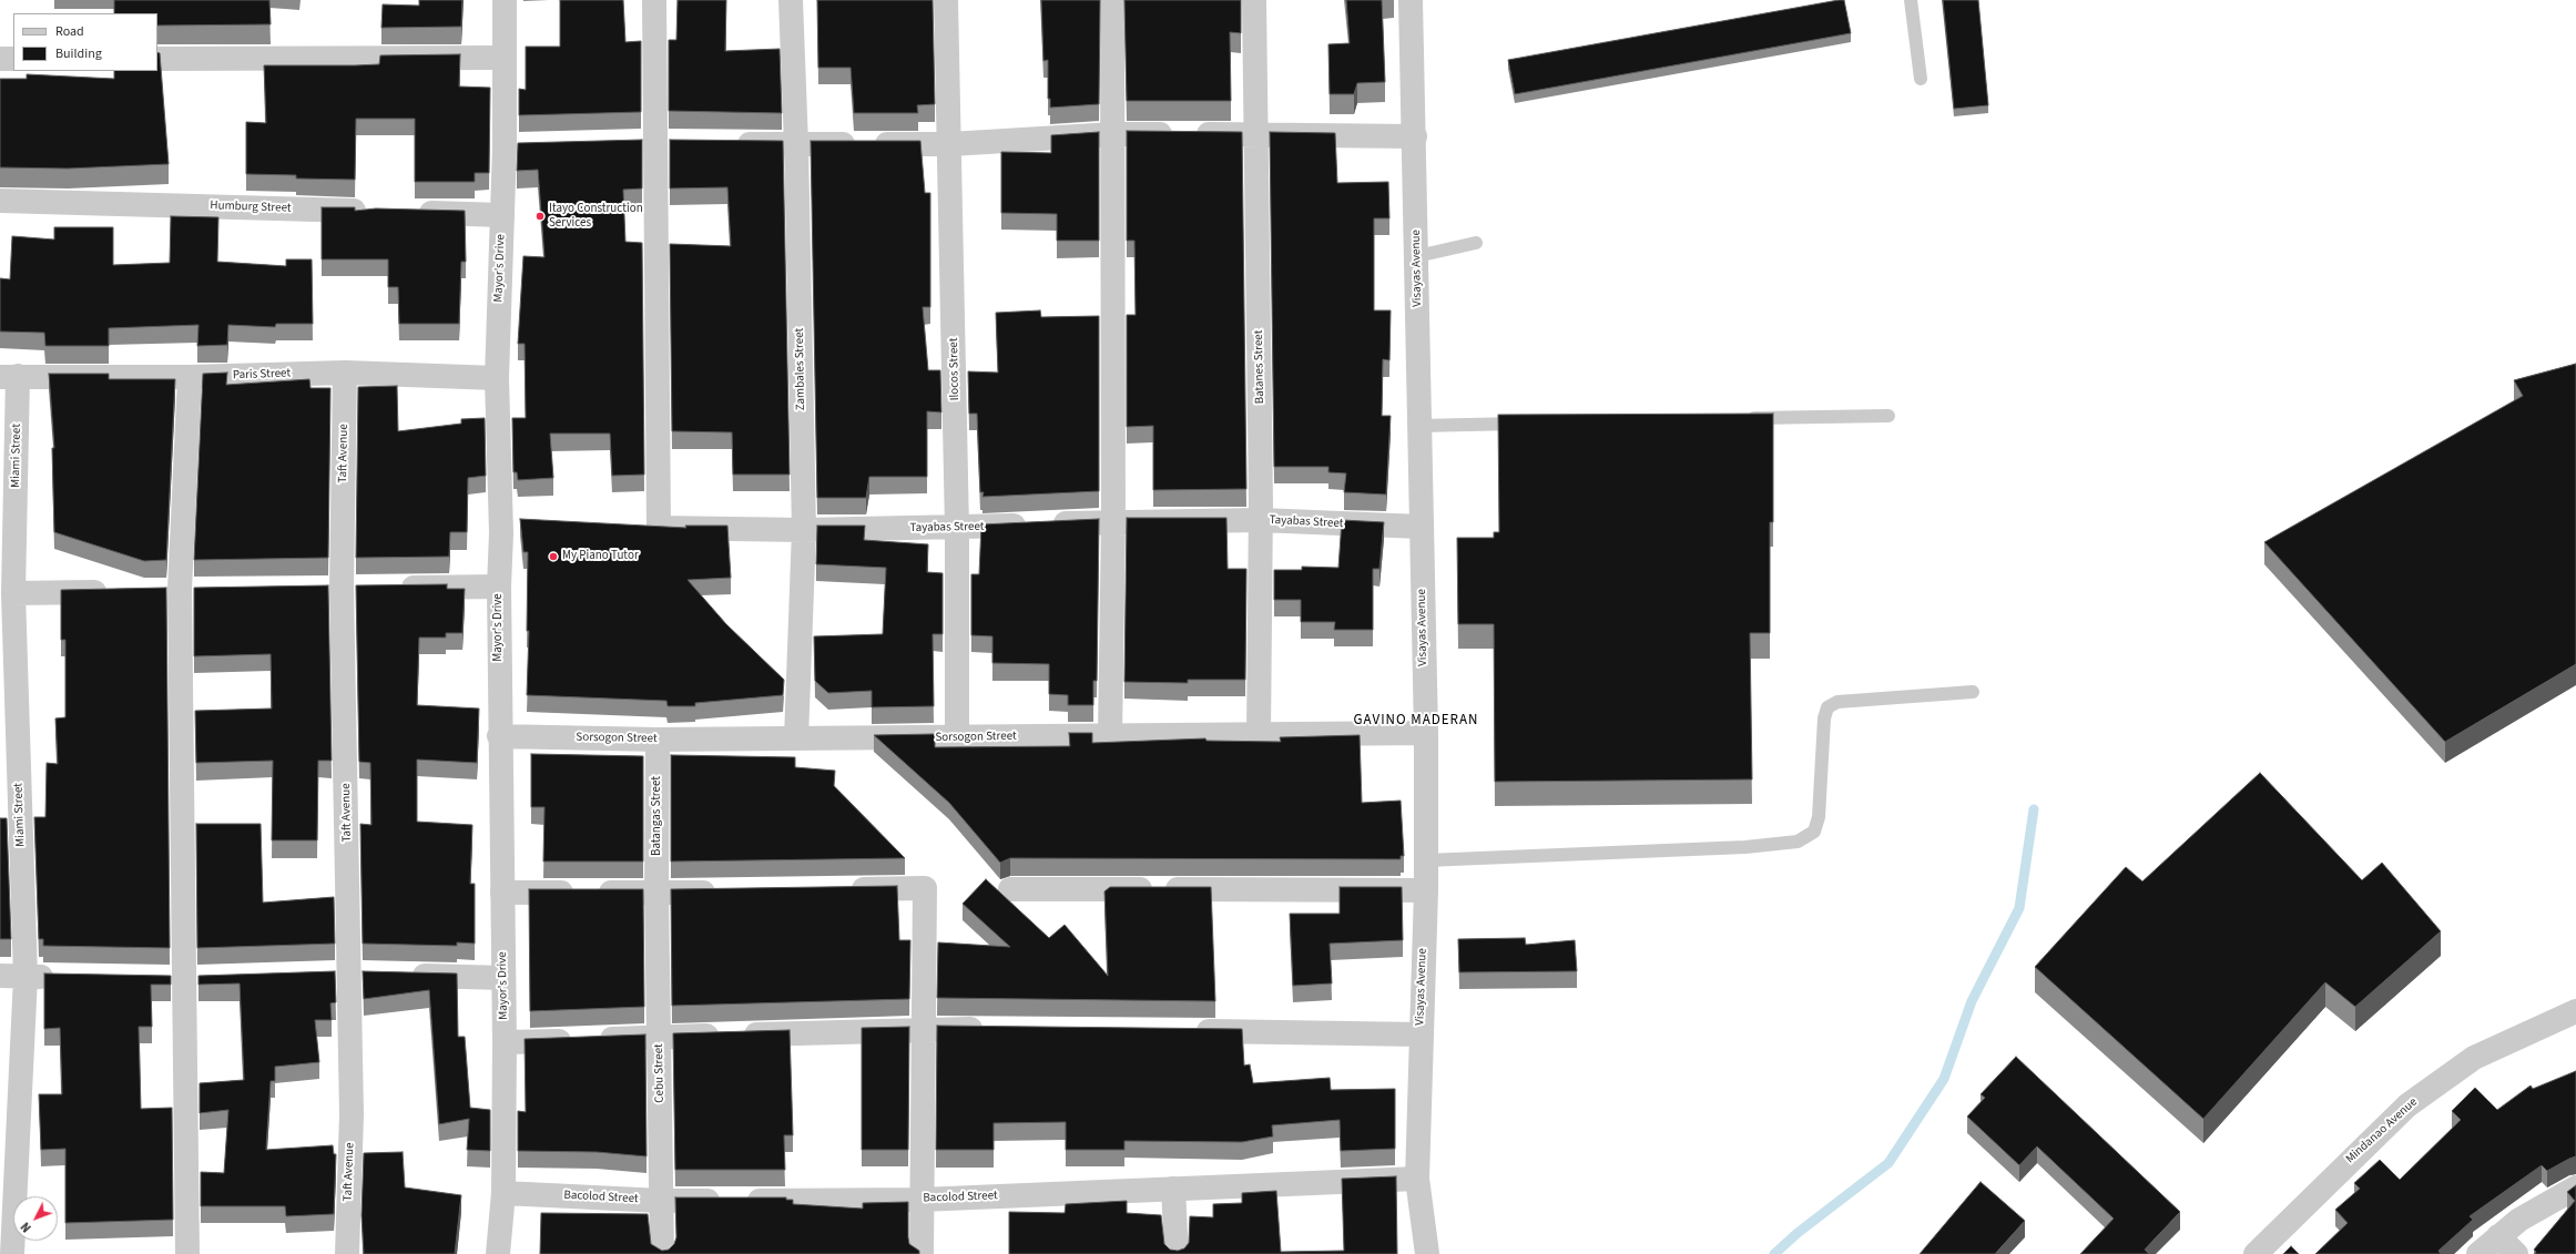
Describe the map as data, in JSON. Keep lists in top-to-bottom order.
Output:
{
  "streets": {
    "street": [
      "Humburg Street",
      "Mayor's Drive",
      "Visayas Avenue",
      "Batanes Street",
      "Zambales Street",
      "Ilocos Street",
      "Paris Street",
      "Taft Avenue",
      "Miami Street",
      "Tayabas Street",
      "Sorsogon Street",
      "Batangas Street",
      "Cebu Street",
      "Mindanao Avenue",
      "Bacolod Street"
    ]
  },
  "crossings": [
    ["Mayor's Drive", "Paris Street"],
    ["Mayor's Drive", "Sorsogon Street"],
    ["Mayor's Drive", "Bacolod Street"],
    ["Visayas Avenue", "Tayabas Street"],
    ["Visayas Avenue", "Sorsogon Street"],
    ["Visayas Avenue", "Bacolod Street"],
    ["Batanes Street", "Tayabas Street"],
    ["Batanes Street", "Sorsogon Street"],
    ["Zambales Street", "Tayabas Street"],
    ["Zambales Street", "Sorsogon Street"],
    ["Ilocos Street", "Tayabas Street"],
    ["Ilocos Street", "Sorsogon Street"],
    ["Paris Street", "Taft Avenue"],
    ["Paris Street", "Miami Street"],
    ["Sorsogon Street", "Batangas Street"],
    ["Batangas Street", "Cebu Street"],
    ["Cebu Street", "Bacolod Street"]
  ],
  "districts": ["GAVINO MADERAN"],
  "places": ["Itayo Construction Services", "My Piano Tutor"],
  "legend": ["Road", "Building"],
  "north": "bottom left"
}
